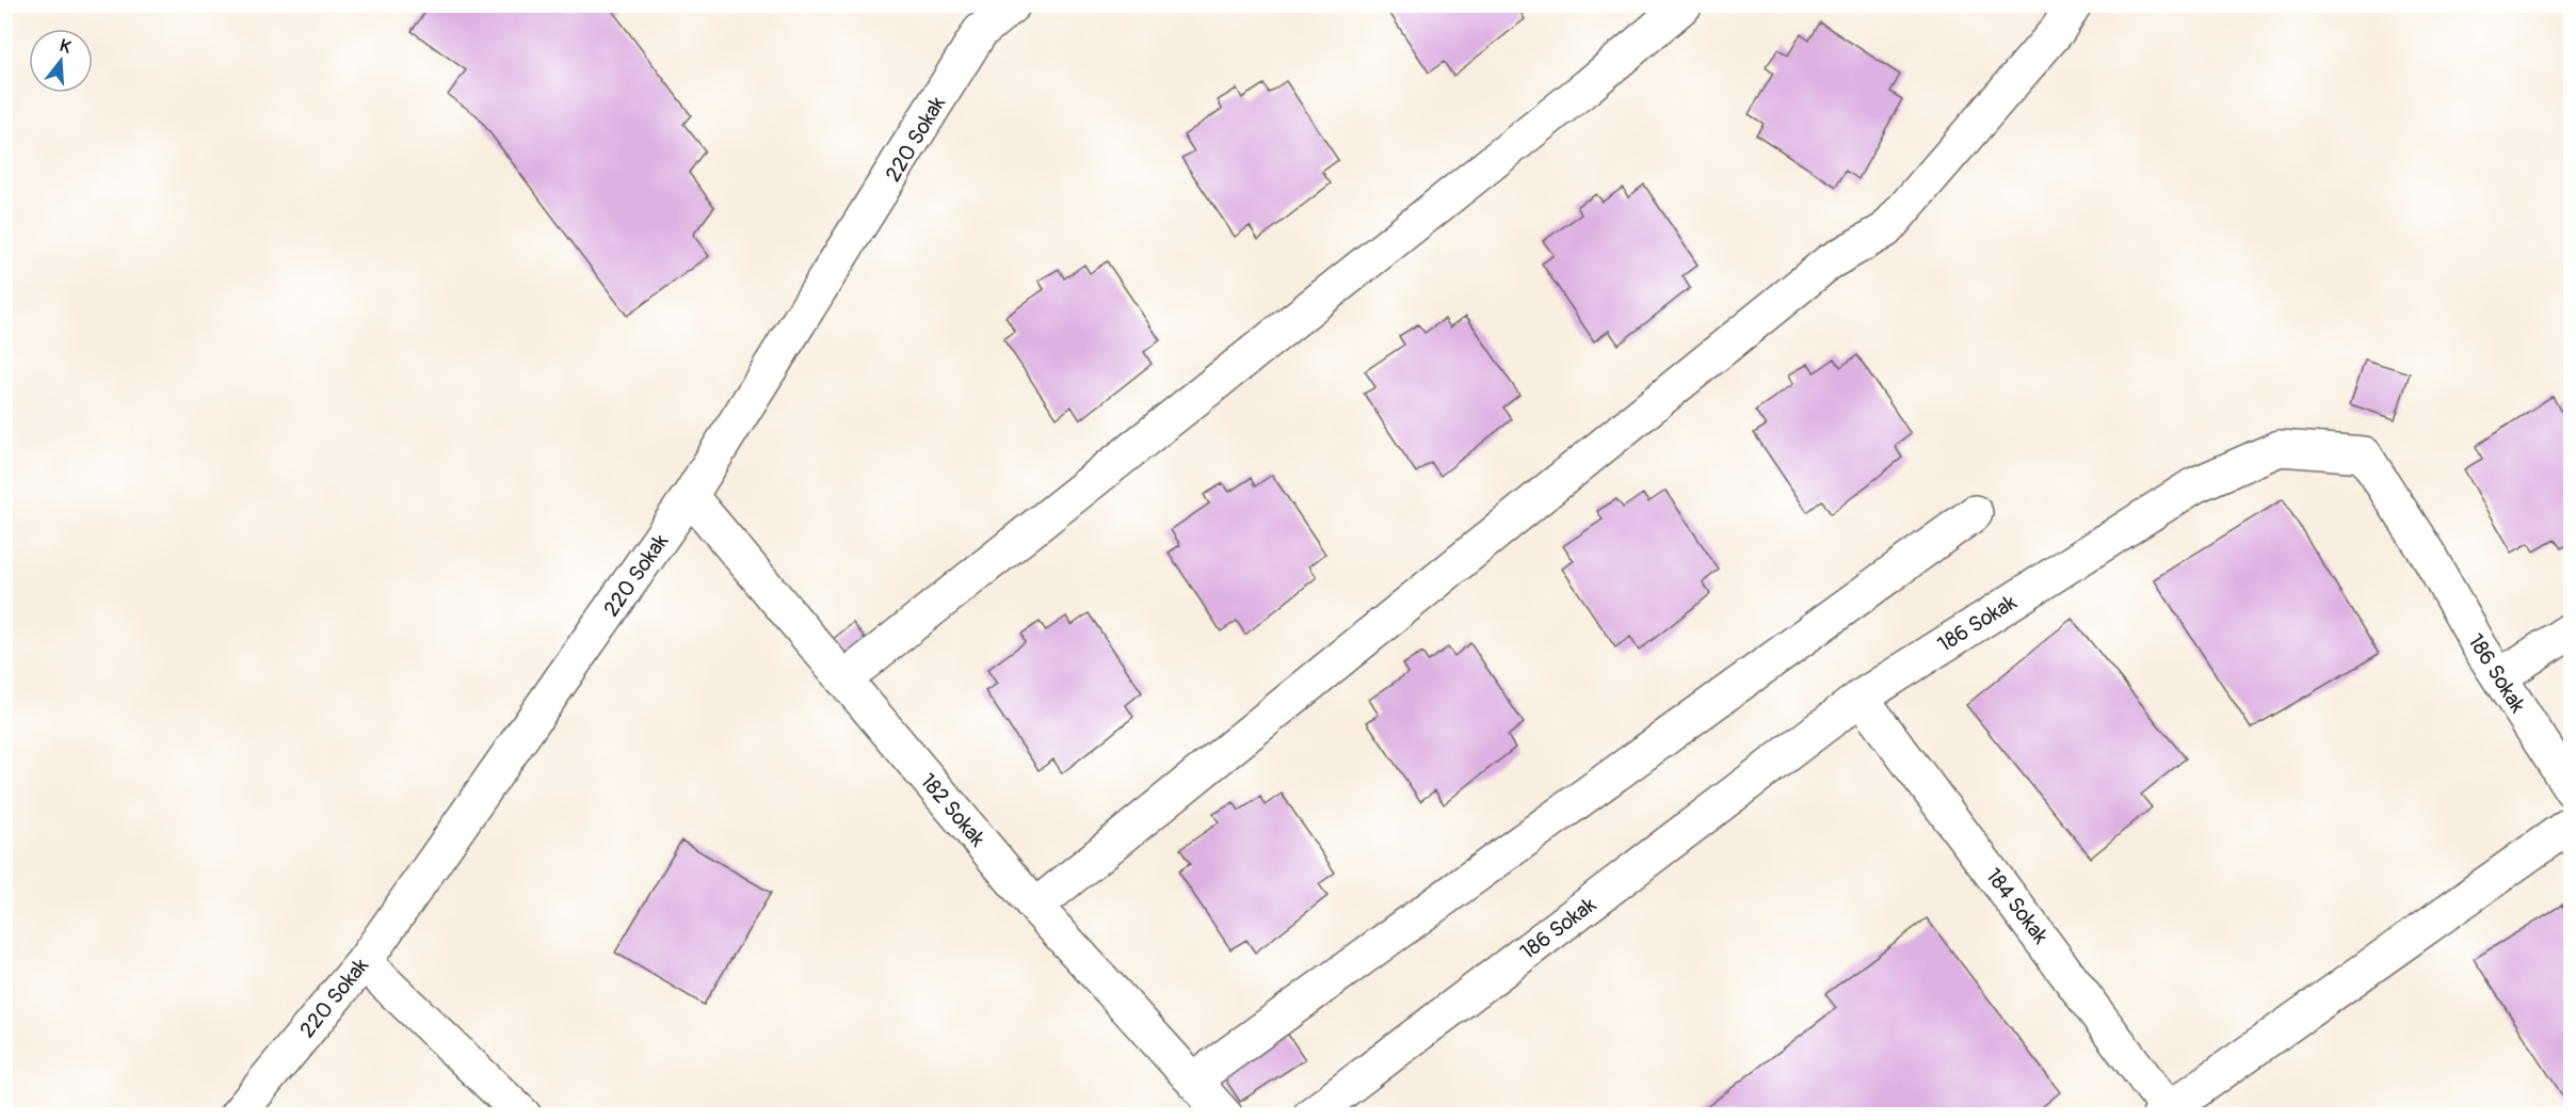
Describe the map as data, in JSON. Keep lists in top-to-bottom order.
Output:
{
  "streets": {
    "street": [
      "220 Sokak",
      "186 Sokak",
      "182 Sokak",
      "184 Sokak"
    ]
  },
  "crossings": [
    ["220 Sokak", "182 Sokak"],
    ["186 Sokak", "184 Sokak"]
  ],
  "north": "top"
}
